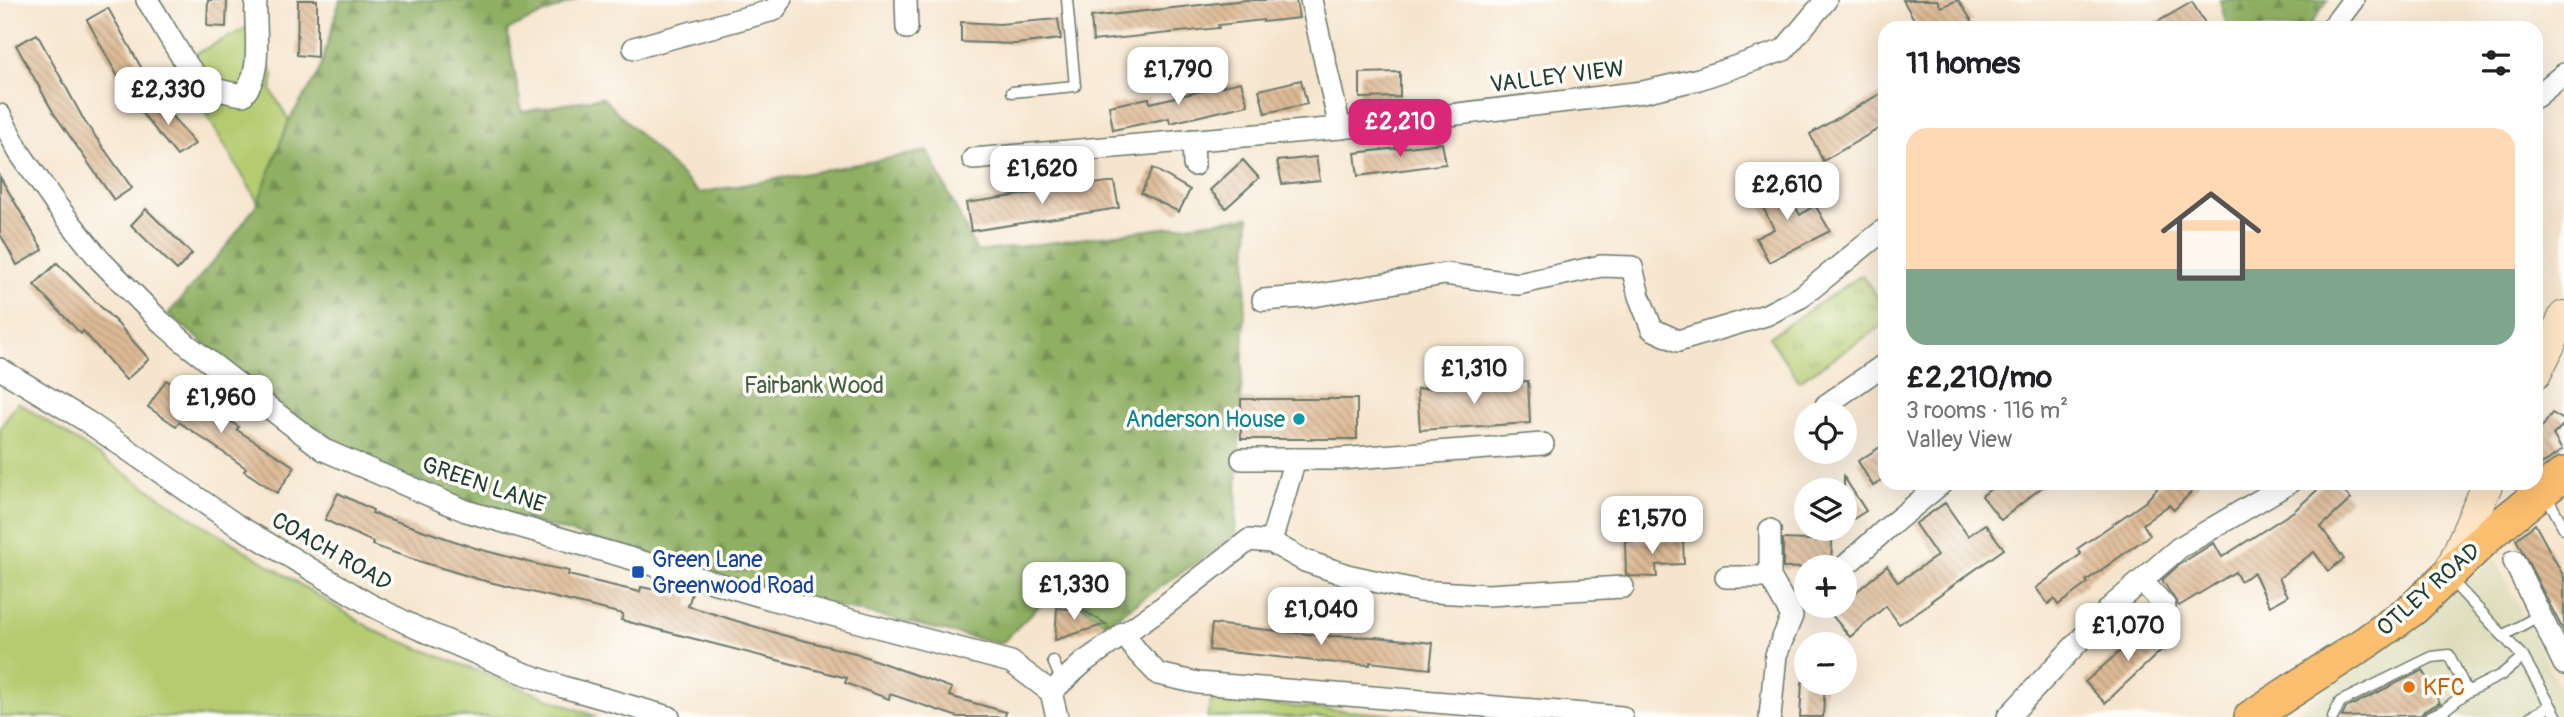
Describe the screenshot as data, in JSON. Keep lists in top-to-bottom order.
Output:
{
  "streets": {
    "main road": ["OTLEY ROAD"],
    "street": ["VALLEY VIEW", "GREEN LANE", "COACH ROAD"]
  },
  "parks": ["Fairbank Wood"],
  "places": {
    "other": ["Anderson House", "KFC"],
    "transit": ["Green Lane Greenwood Road"]
  },
  "page": {
    "heading": "11 homes",
    "price": [
      "£1,790",
      "£2,330",
      "£2,210",
      "£1,620",
      "£2,610",
      "£1,310",
      "£1,960",
      "£1,570",
      "£1,330",
      "£1,040",
      "£1,070"
    ],
    "list": [
      {
        "name": "£2,210/mo",
        "note": "3 rooms · 116 m² · Valley View"
      }
    ],
    "map_buttons": ["+", "−"]
  }
}
